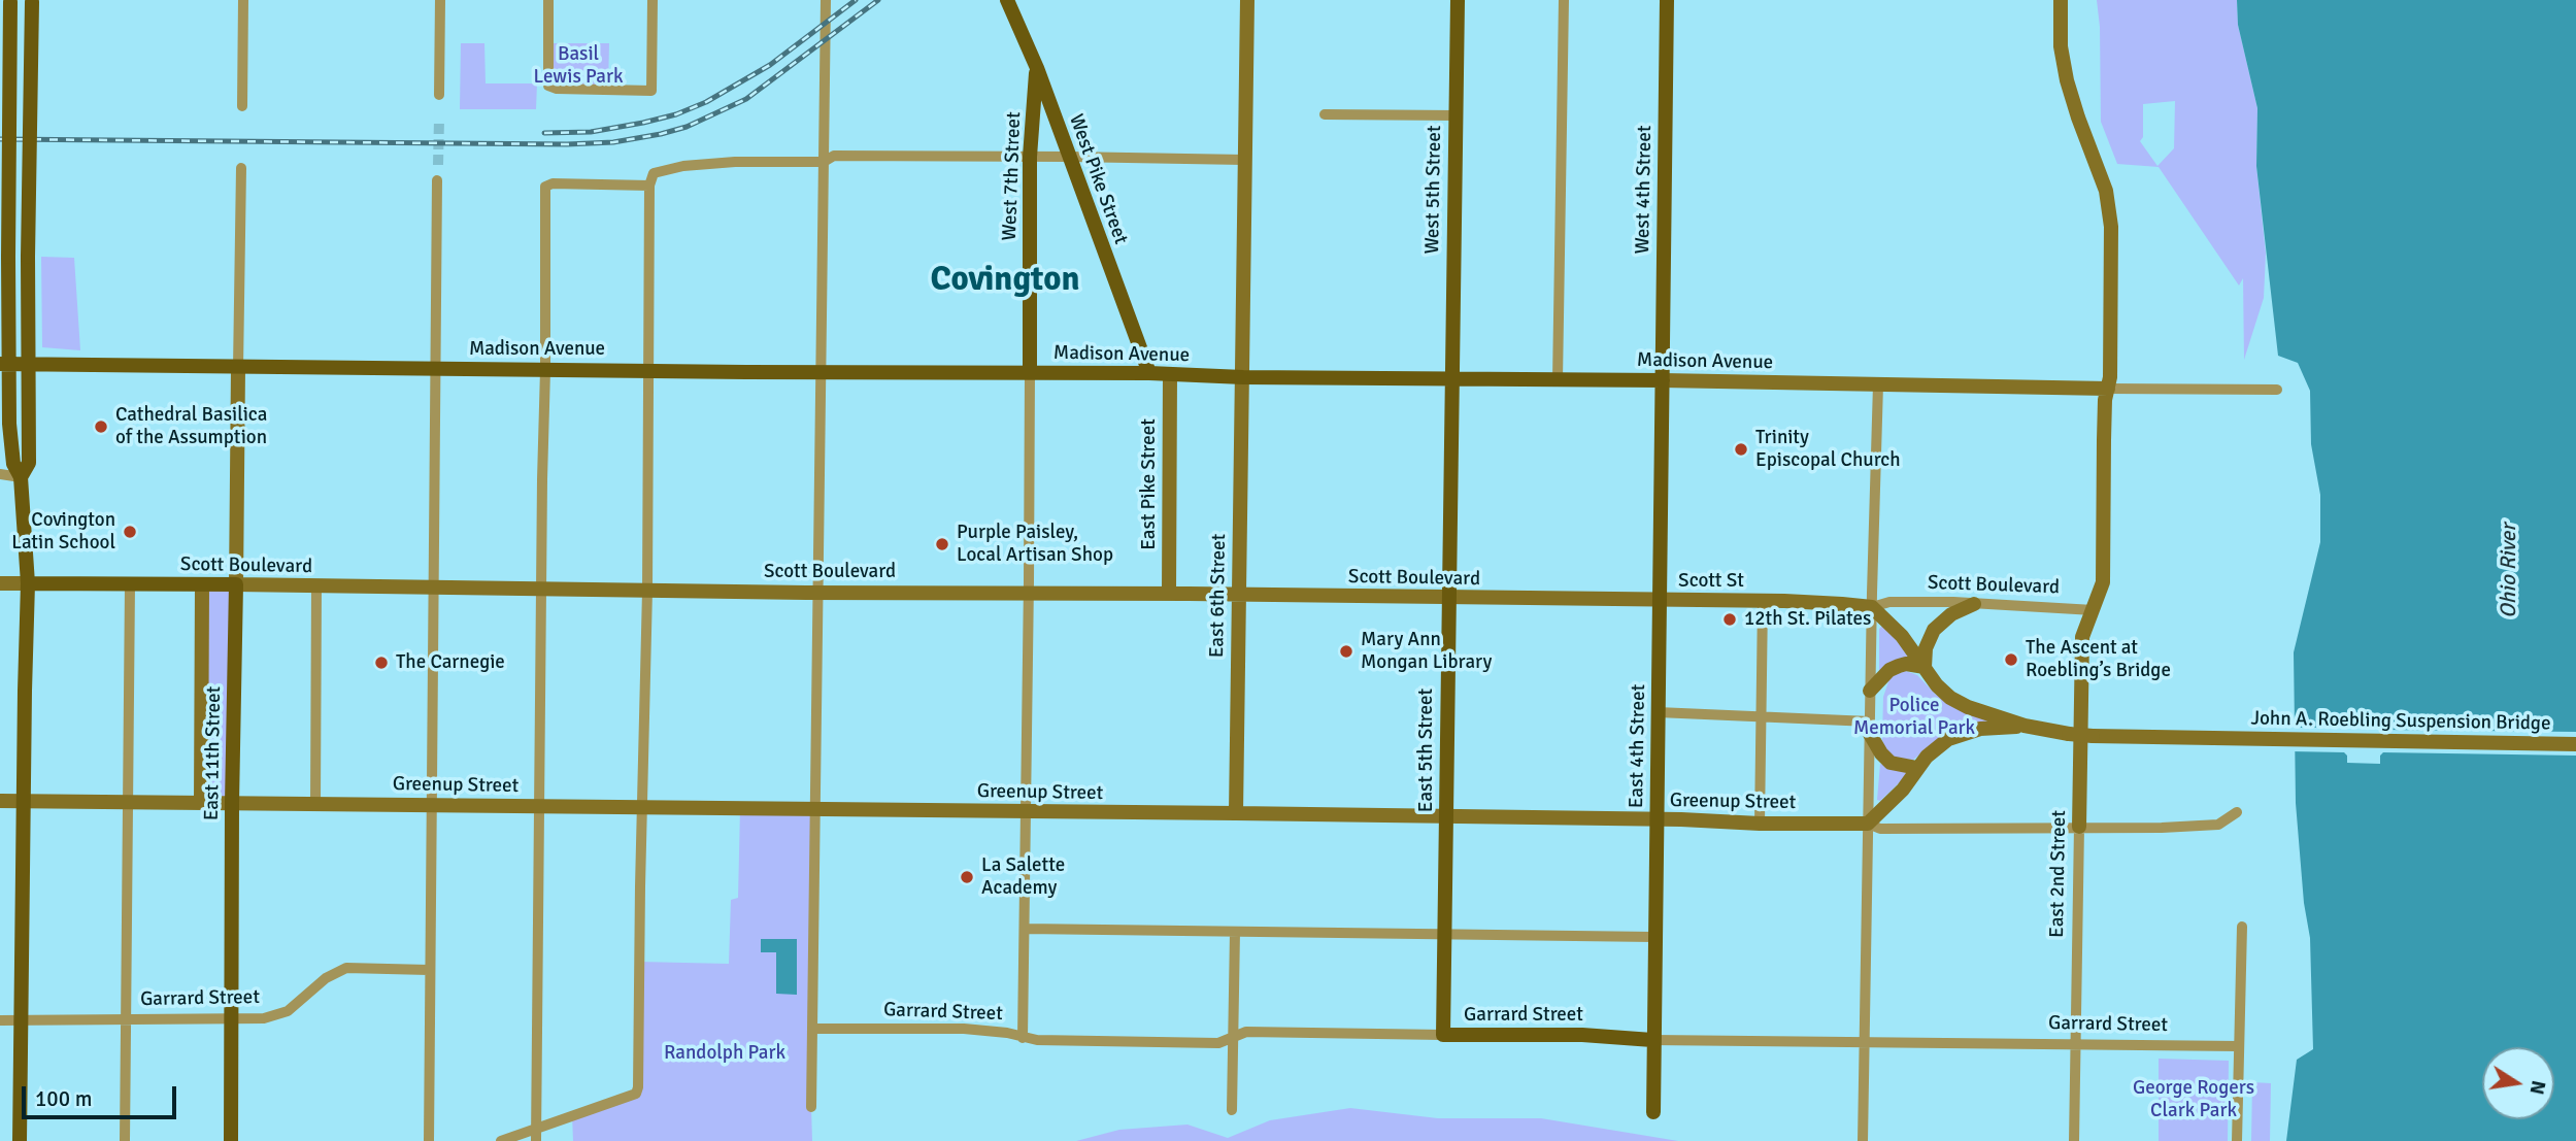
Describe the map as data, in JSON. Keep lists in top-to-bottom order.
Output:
{
  "streets": {
    "main road": [
      "West 7th Street",
      "West Pike Street",
      "West 5th Street",
      "West 4th Street",
      "Madison Avenue",
      "East Pike Street",
      "Scott Boulevard",
      "Scott St",
      "East 6th Street",
      "John A. Roebling Suspension Bridge",
      "East 4th Street",
      "East 5th Street",
      "East 11th Street",
      "Greenup Street",
      "East 2nd Street",
      "Garrard Street"
    ]
  },
  "crossings": [
    ["West 7th Street", "West Pike Street"],
    ["West 7th Street", "Madison Avenue"],
    ["West Pike Street", "Madison Avenue"],
    ["West 5th Street", "Madison Avenue"],
    ["West 5th Street", "East 5th Street"],
    ["West 4th Street", "Madison Avenue"],
    ["West 4th Street", "East 4th Street"],
    ["Madison Avenue", "East Pike Street"],
    ["Madison Avenue", "East 6th Street"],
    ["Madison Avenue", "East 4th Street"],
    ["Madison Avenue", "East 5th Street"],
    ["Madison Avenue", "East 11th Street"],
    ["Madison Avenue", "East 2nd Street"],
    ["East Pike Street", "Scott Boulevard"],
    ["Scott Boulevard", "Scott St"],
    ["Scott Boulevard", "East 6th Street"],
    ["Scott Boulevard", "East 4th Street"],
    ["Scott Boulevard", "East 5th Street"],
    ["Scott Boulevard", "East 11th Street"],
    ["Scott Boulevard", "East 2nd Street"],
    ["Scott St", "East 4th Street"],
    ["East 6th Street", "Greenup Street"],
    ["East 4th Street", "Greenup Street"],
    ["East 4th Street", "Garrard Street"],
    ["East 5th Street", "Greenup Street"],
    ["East 5th Street", "Garrard Street"],
    ["East 11th Street", "Greenup Street"],
    ["East 11th Street", "Garrard Street"],
    ["Greenup Street", "East 2nd Street"],
    ["East 2nd Street", "Garrard Street"]
  ],
  "districts": ["Covington"],
  "water": ["Ohio River"],
  "parks": [
    "Basil Lewis Park",
    "Police Memorial Park",
    "Randolph Park",
    "George Rogers Clark Park"
  ],
  "places": [
    "Cathedral Basilica of the Assumption",
    "Trinity Episcopal Church",
    "Covington Latin School",
    "Purple Paisley, Local Artisan Shop",
    "12th St. Pilates",
    "Mary Ann Mongan Library",
    "The Ascent at Roebling’s Bridge",
    "The Carnegie",
    "La Salette Academy"
  ],
  "scale_bar": "100 m",
  "north": "right"
}
